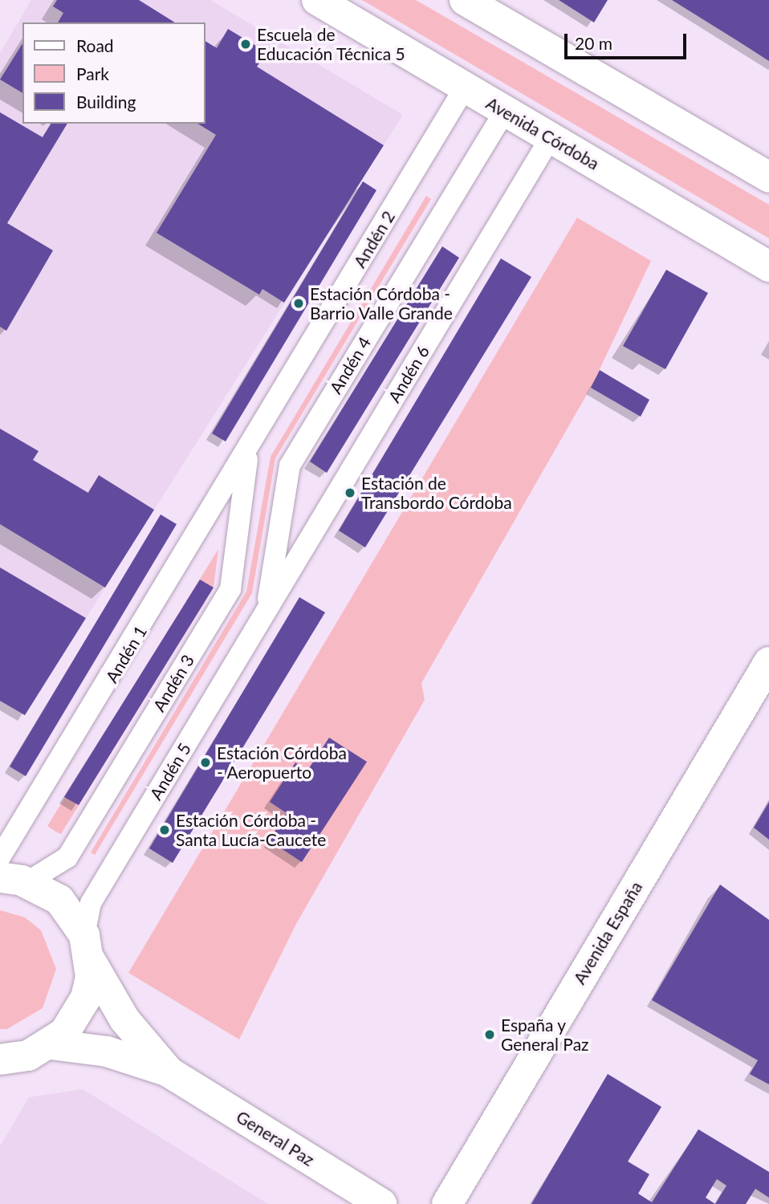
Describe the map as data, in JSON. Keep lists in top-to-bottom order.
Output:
{
  "streets": {
    "main road": ["Avenida Córdoba", "Avenida España", "General Paz"],
    "lane": [
      "Andén 2",
      "Andén 4",
      "Andén 6",
      "Andén 1",
      "Andén 3",
      "Andén 5"
    ]
  },
  "crossings": [
    ["Avenida Córdoba", "Andén 2"],
    ["Avenida Córdoba", "Andén 4"],
    ["Avenida Córdoba", "Andén 6"],
    ["Andén 2", "Andén 1"],
    ["Andén 2", "Andén 3"],
    ["Andén 4", "Andén 6"],
    ["Andén 4", "Andén 5"],
    ["Andén 6", "Andén 5"],
    ["Andén 1", "Andén 3"],
    ["Andén 3", "General Paz"],
    ["Andén 5", "General Paz"]
  ],
  "places": [
    "Escuela de Educación Técnica 5",
    "Estación Córdoba - Barrio Valle Grande",
    "Estación de Transbordo Córdoba",
    "Estación Córdoba - Aeropuerto",
    "Estación Córdoba - Santa Lucía-Caucete",
    "España y General Paz"
  ],
  "legend": ["Road", "Park", "Building"],
  "scale_bar": "20 m"
}
